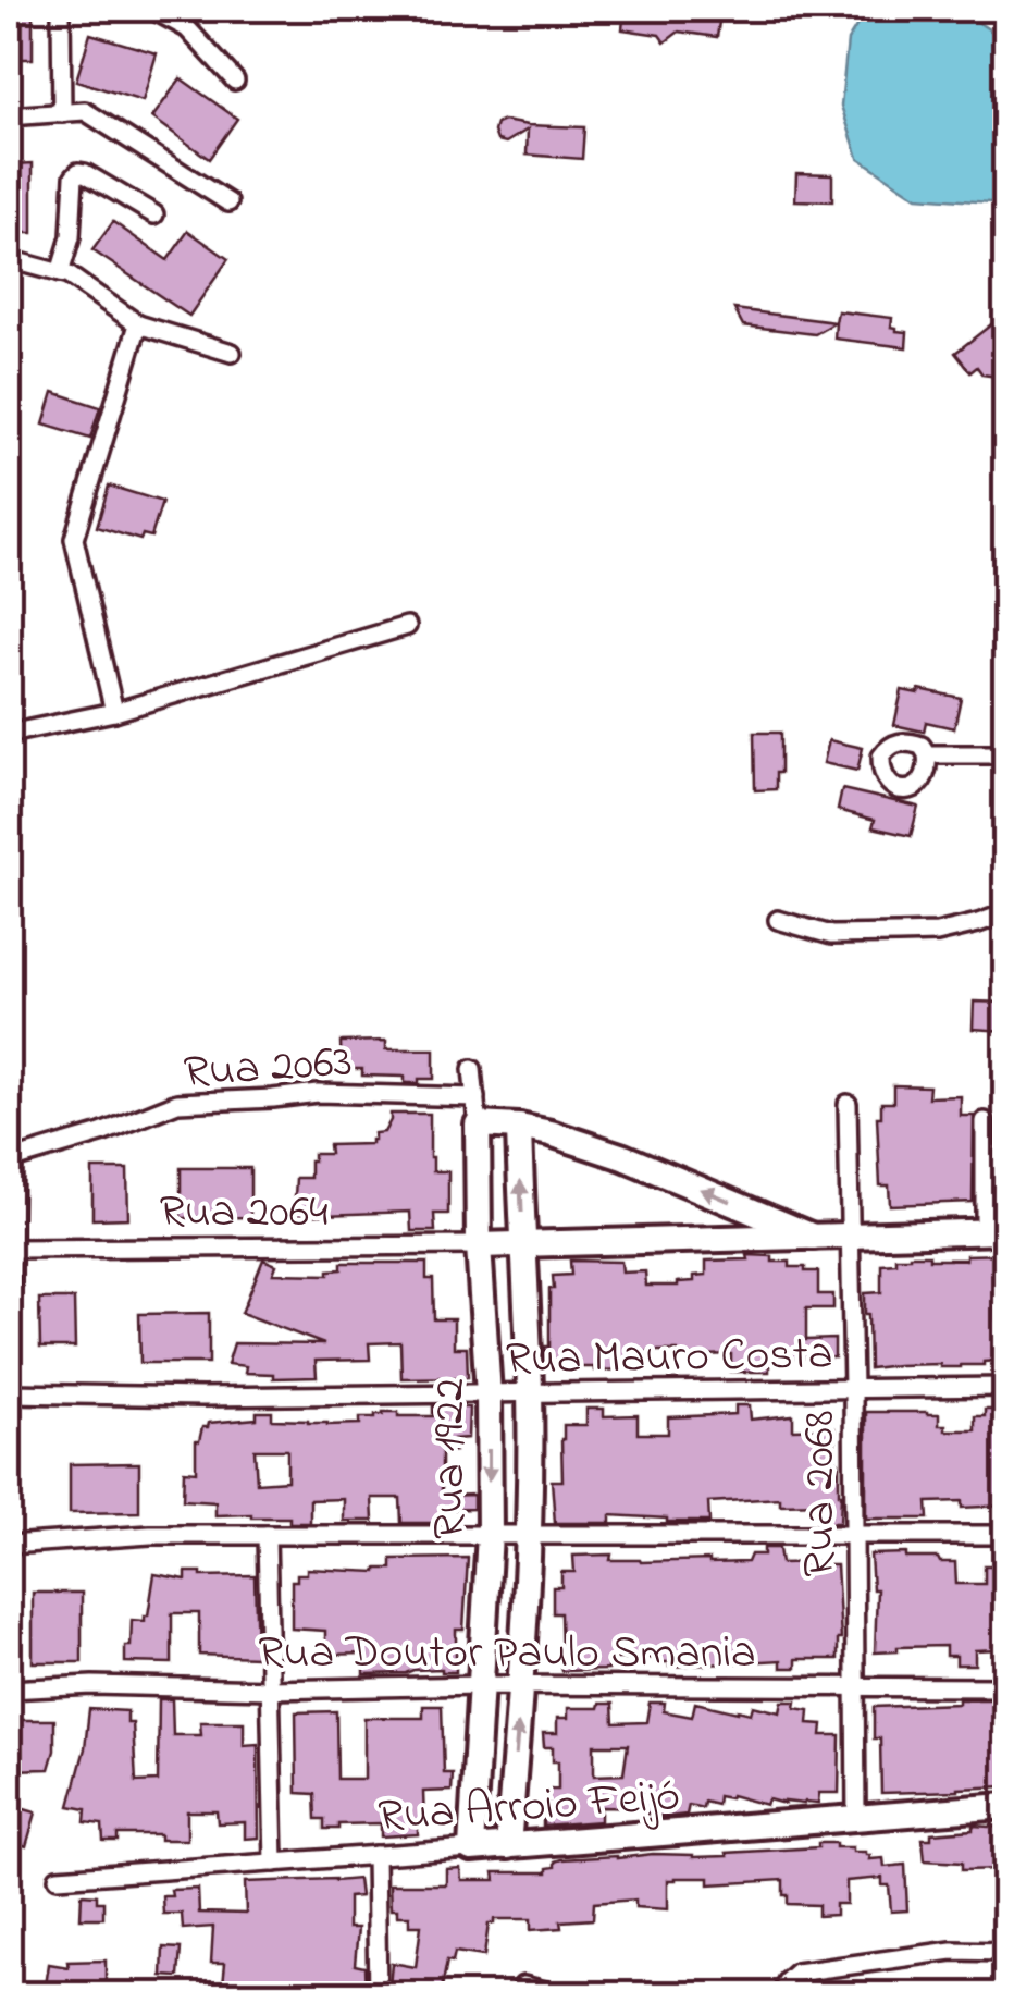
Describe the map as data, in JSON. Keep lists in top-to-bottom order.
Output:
{
  "streets": {
    "street": [
      "Rua 2063",
      "Rua 2064",
      "Rua Mauro Costa",
      "Rua 1922",
      "Rua 2068",
      "Rua Doutor Paulo Smania",
      "Rua Arroio Feijó"
    ]
  },
  "crossings": [
    ["Rua 2063", "Rua 1922"],
    ["Rua 2064", "Rua 1922"],
    ["Rua Mauro Costa", "Rua 1922"],
    ["Rua Mauro Costa", "Rua 2068"],
    ["Rua 1922", "Rua Doutor Paulo Smania"],
    ["Rua 1922", "Rua Arroio Feijó"],
    ["Rua 2068", "Rua Doutor Paulo Smania"],
    ["Rua 2068", "Rua Arroio Feijó"]
  ]
}
